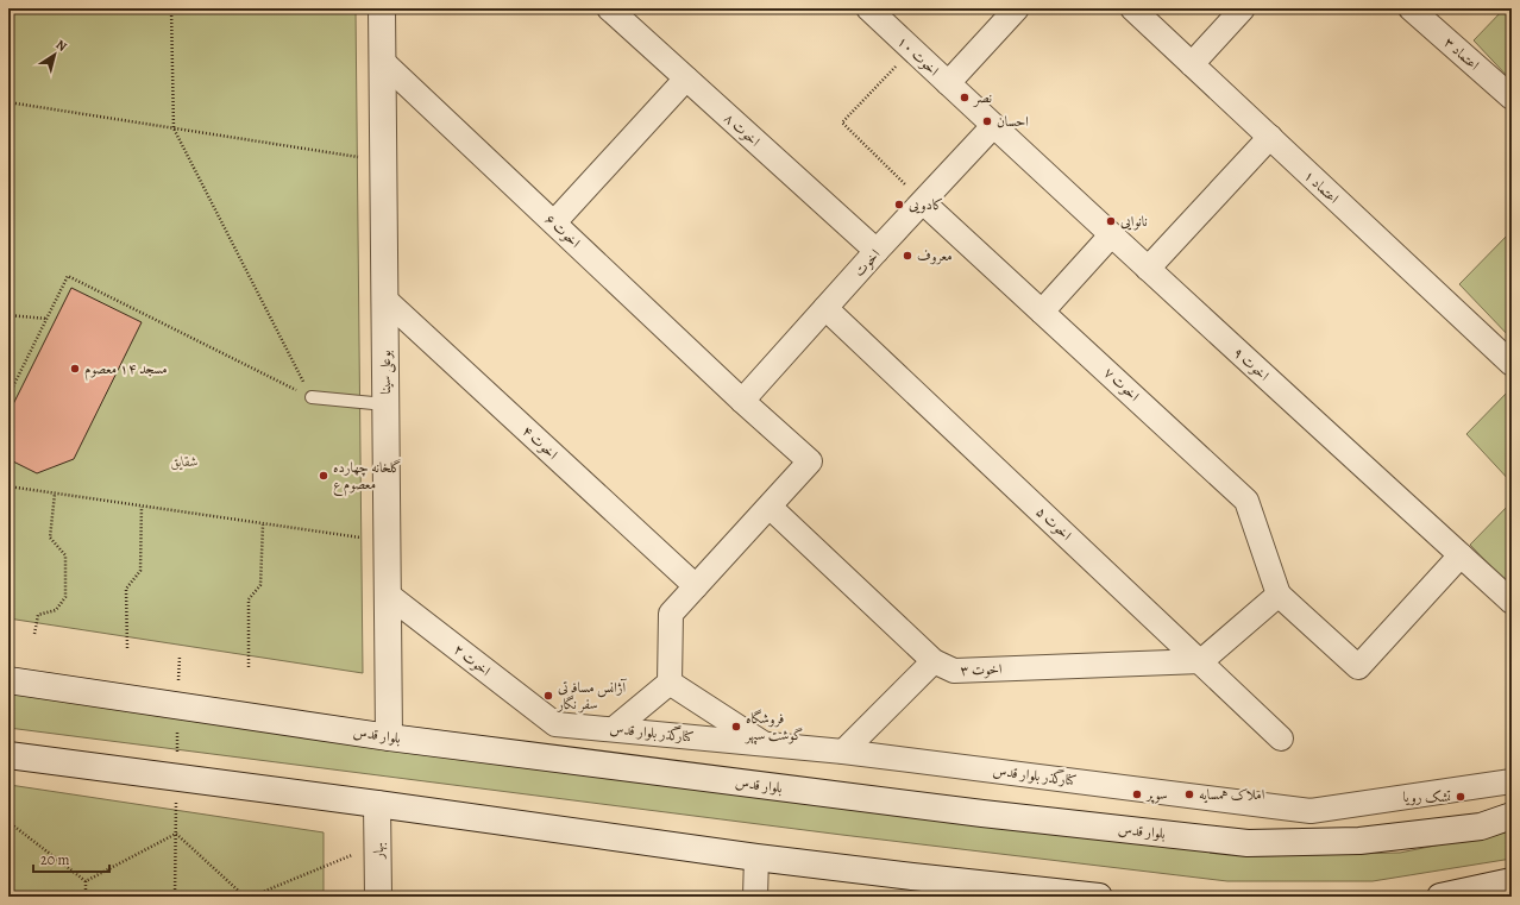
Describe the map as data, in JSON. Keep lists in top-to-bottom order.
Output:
{
  "streets": {
    "main road": ["بوعلی سینا", "بلوار قدس", "بهار"],
    "street": [
      "اعتماد ۳",
      "اخوت ۱۰",
      "اخوت ۸",
      "اعتماد ۱",
      "اخوت ۶",
      "اخوت",
      "اخوت ۹",
      "اخوت ۷",
      "اخوت ۴",
      "اخوت ۵",
      "اخوت ۲",
      "اخوت ۳",
      "کنارگذر بلوار قدس"
    ]
  },
  "crossings": [
    ["اخوت ۱۰", "اخوت"],
    ["اخوت ۱۰", "اخوت ۹"],
    ["اخوت ۸", "اخوت"],
    ["اخوت ۶", "اخوت"],
    ["اخوت ۶", "بوعلی سینا"],
    ["اخوت ۶", "اخوت ۳"],
    ["اخوت", "اخوت ۹"],
    ["اخوت", "اخوت ۷"],
    ["اخوت", "اخوت ۵"],
    ["بوعلی سینا", "اخوت ۴"],
    ["بوعلی سینا", "اخوت ۲"],
    ["بوعلی سینا", "بلوار قدس"],
    ["اخوت ۵", "اخوت ۳"],
    ["اخوت ۲", "کنارگذر بلوار قدس"]
  ],
  "parks": ["شقایق"],
  "places": [
    "نصر",
    "احسان",
    "کادویی",
    "نانوایی",
    "معروف",
    "مسجد ۱۴ معصوم",
    "گلخانه چهارده معصوم ع",
    "آژانس مسافرتی سفر نگار",
    "فروشگاه گوشت سپهر",
    "سوپر",
    "املاک همسایه",
    "تشک رویا"
  ],
  "scale_bar": "20 m",
  "north": "top right"
}
